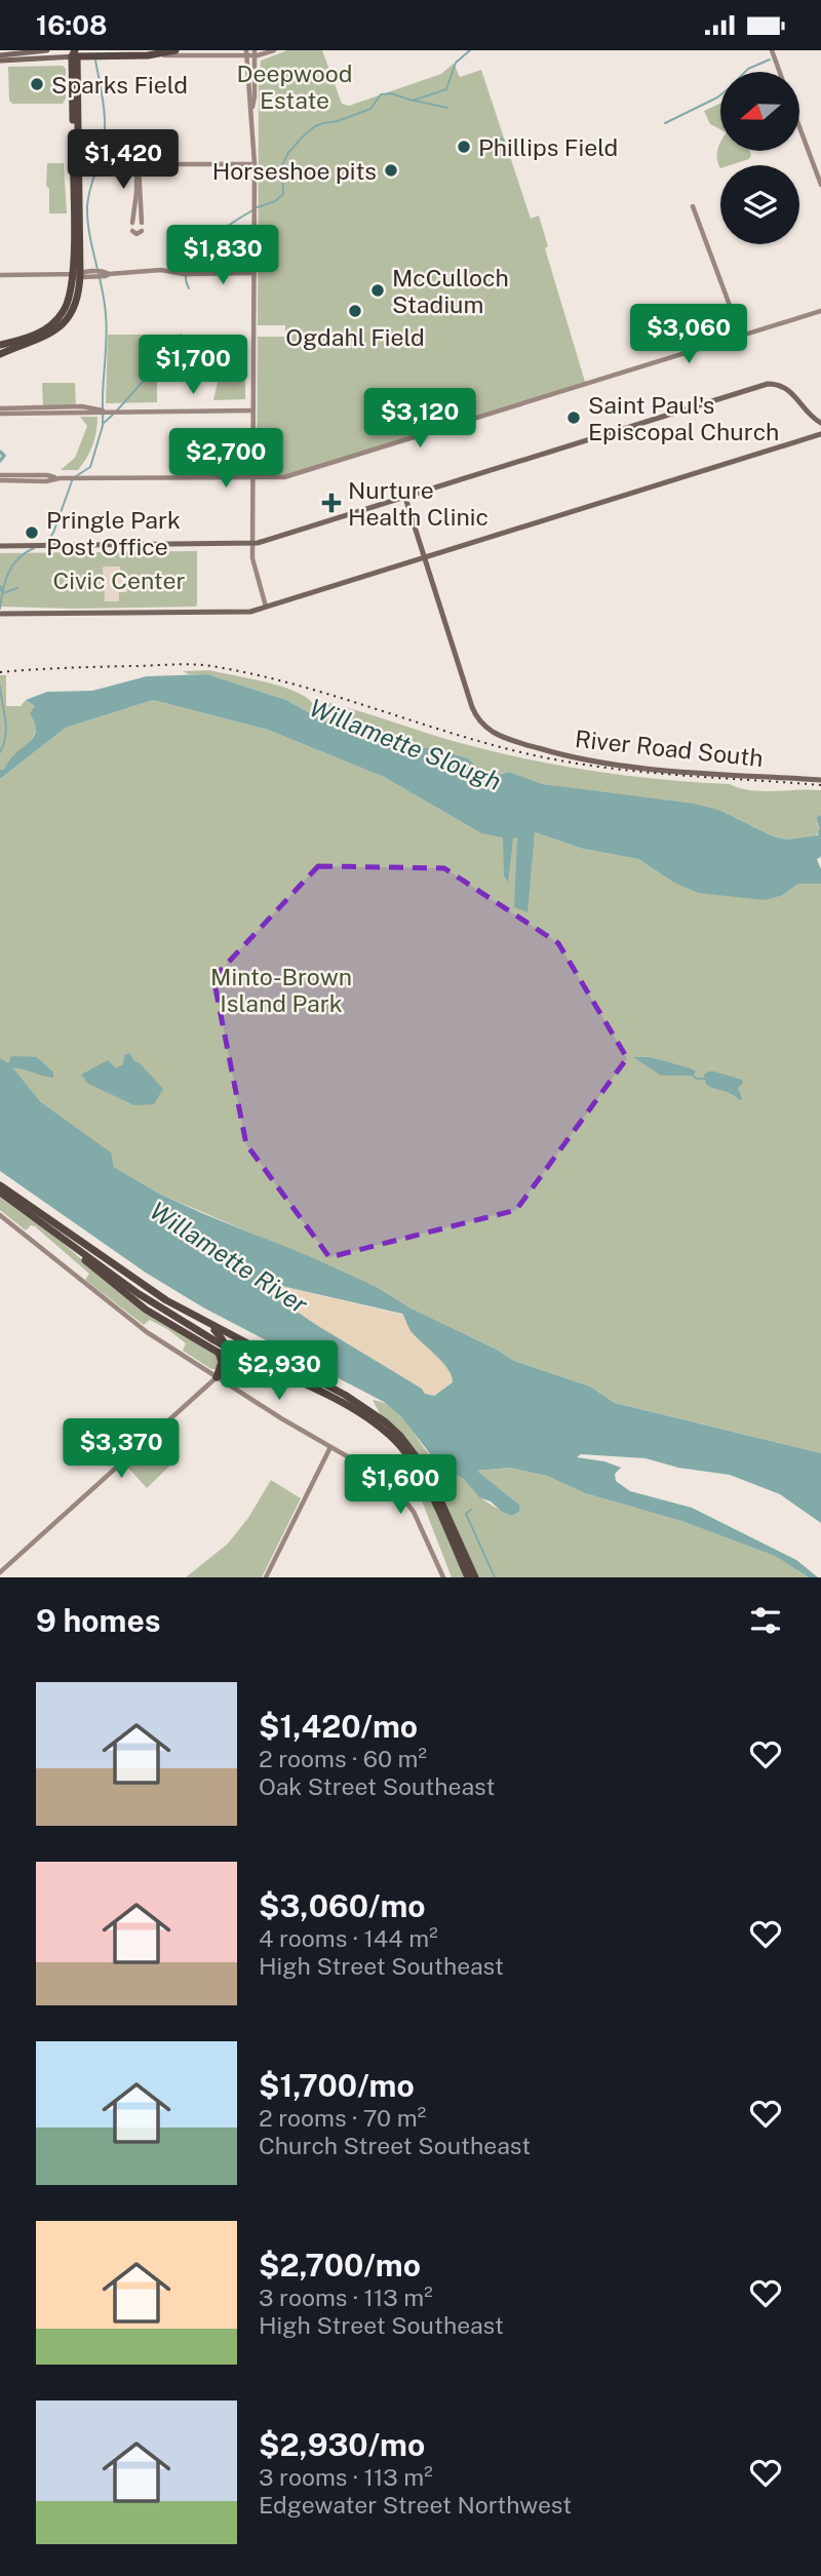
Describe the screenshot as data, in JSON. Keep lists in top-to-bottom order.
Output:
{
  "streets": {
    "main road": ["River Road South"]
  },
  "water": ["Willamette Slough", "Willamette River"],
  "parks": ["Deepwood Estate", "Civic Center", "Minto-Brown Island Park"],
  "places": {
    "other": [
      "Sparks Field",
      "Phillips Field",
      "Horseshoe pits",
      "McCulloch Stadium",
      "Ogdahl Field",
      "Saint Paul's Episcopal Church",
      "Pringle Park Post Office"
    ],
    "health": ["Nurture Health Clinic"]
  },
  "north": "left",
  "page": {
    "status": "16:08",
    "price": [
      "$1,420",
      "$1,830",
      "$3,060",
      "$1,700",
      "$3,120",
      "$2,700",
      "$2,930",
      "$3,370",
      "$1,600"
    ],
    "heading": "9 homes",
    "list": [
      {
        "name": "$1,420/mo",
        "note": "2 rooms · 60 m² · Oak Street Southeast"
      },
      {
        "name": "$3,060/mo",
        "note": "4 rooms · 144 m² · High Street Southeast"
      },
      {
        "name": "$1,700/mo",
        "note": "2 rooms · 70 m² · Church Street Southeast"
      },
      {
        "name": "$2,700/mo",
        "note": "3 rooms · 113 m² · High Street Southeast"
      },
      {
        "name": "$2,930/mo",
        "note": "3 rooms · 113 m² · Edgewater Street Northwest"
      }
    ]
  }
}
